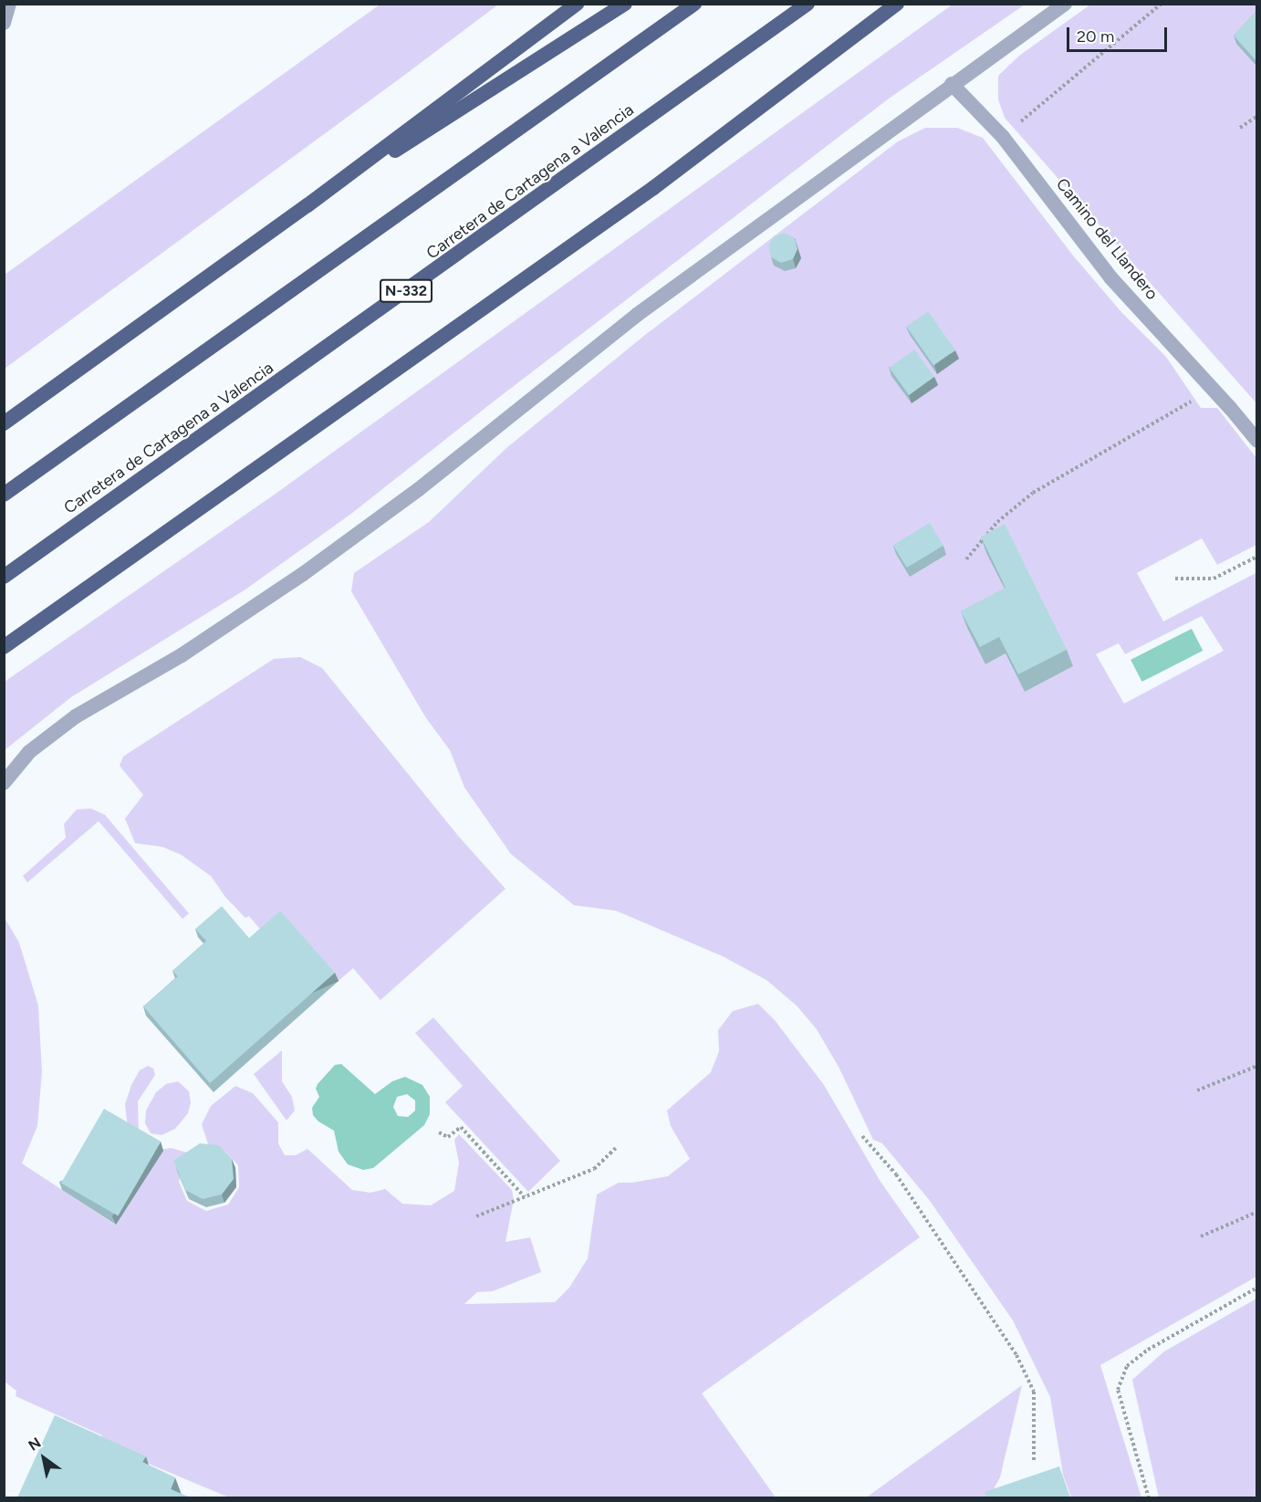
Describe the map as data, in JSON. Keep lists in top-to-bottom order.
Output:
{
  "streets": {
    "highway": ["Carretera de Cartagena a Valencia", "N-332"],
    "street": ["Camino del Llandero"]
  },
  "scale_bar": "20 m",
  "north": "top left"
}
